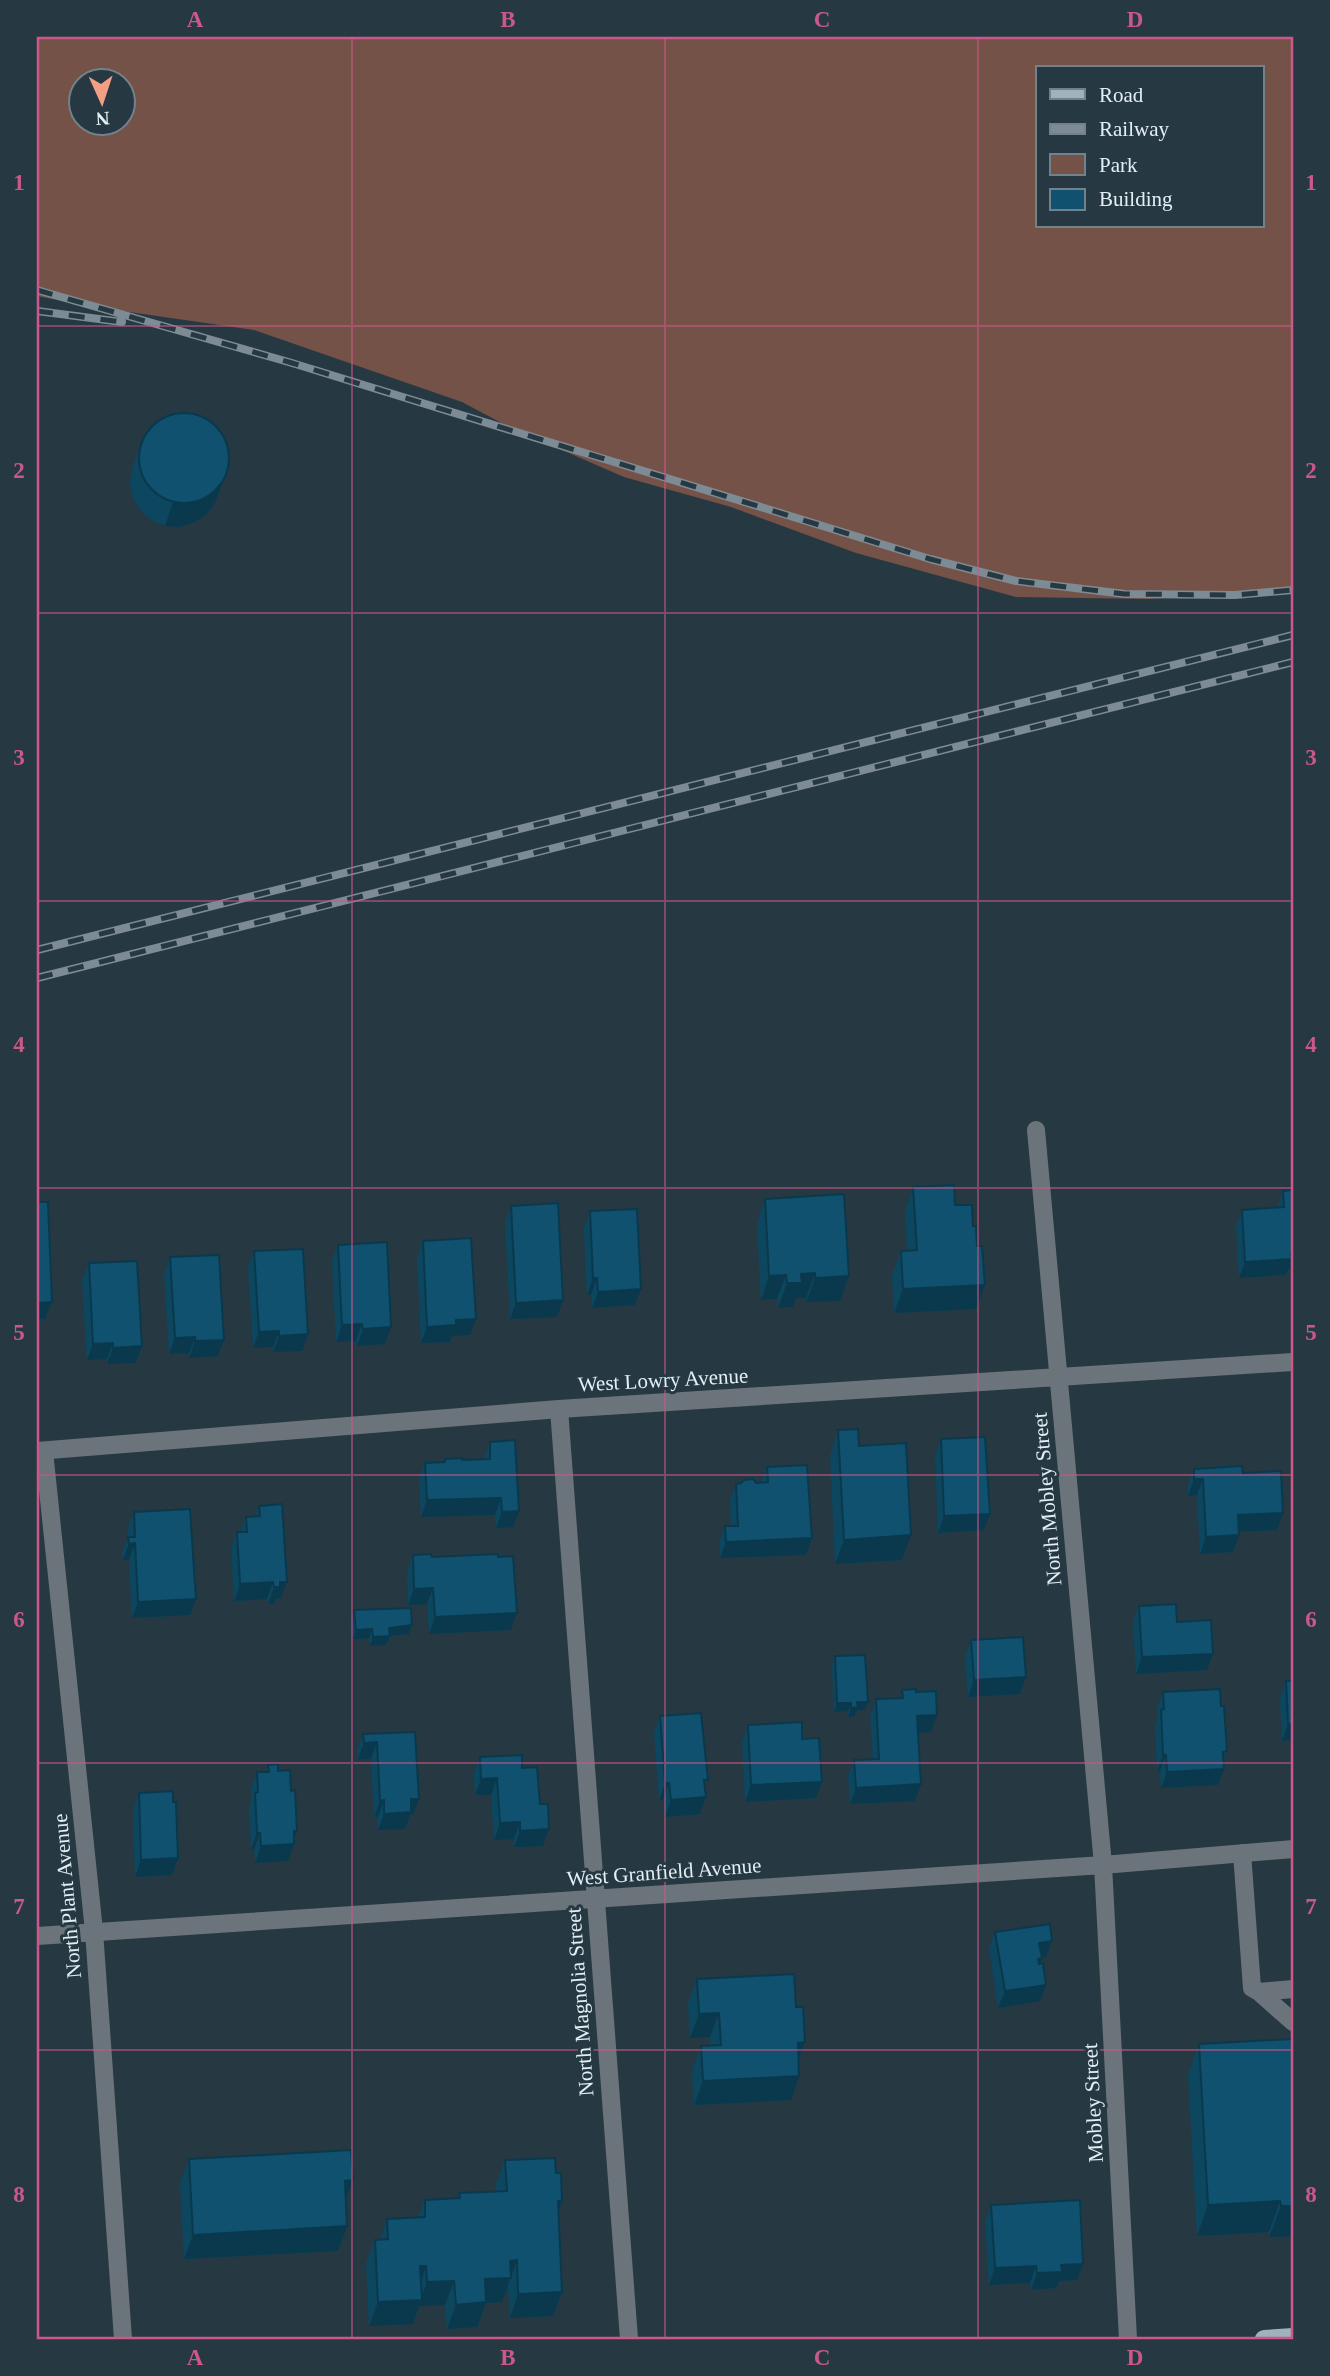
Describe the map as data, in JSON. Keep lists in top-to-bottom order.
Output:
{
  "streets": {
    "street": [
      "West Lowry Avenue",
      "North Mobley Street",
      "West Granfield Avenue",
      "North Plant Avenue",
      "North Magnolia Street",
      "Mobley Street"
    ]
  },
  "crossings": [
    ["West Lowry Avenue", "North Mobley Street"],
    ["West Lowry Avenue", "North Plant Avenue"],
    ["West Lowry Avenue", "North Magnolia Street"],
    ["North Mobley Street", "West Granfield Avenue"],
    ["North Mobley Street", "Mobley Street"],
    ["West Granfield Avenue", "North Plant Avenue"],
    ["West Granfield Avenue", "North Magnolia Street"],
    ["West Granfield Avenue", "Mobley Street"]
  ],
  "legend": [
    "Road",
    "Railway",
    "Park",
    "Building"
  ],
  "north": "bottom",
  "grid": {
    "columns": [
      "A",
      "B",
      "C",
      "D"
    ],
    "rows": [
      "1",
      "2",
      "3",
      "4",
      "5",
      "6",
      "7",
      "8"
    ]
  }
}
